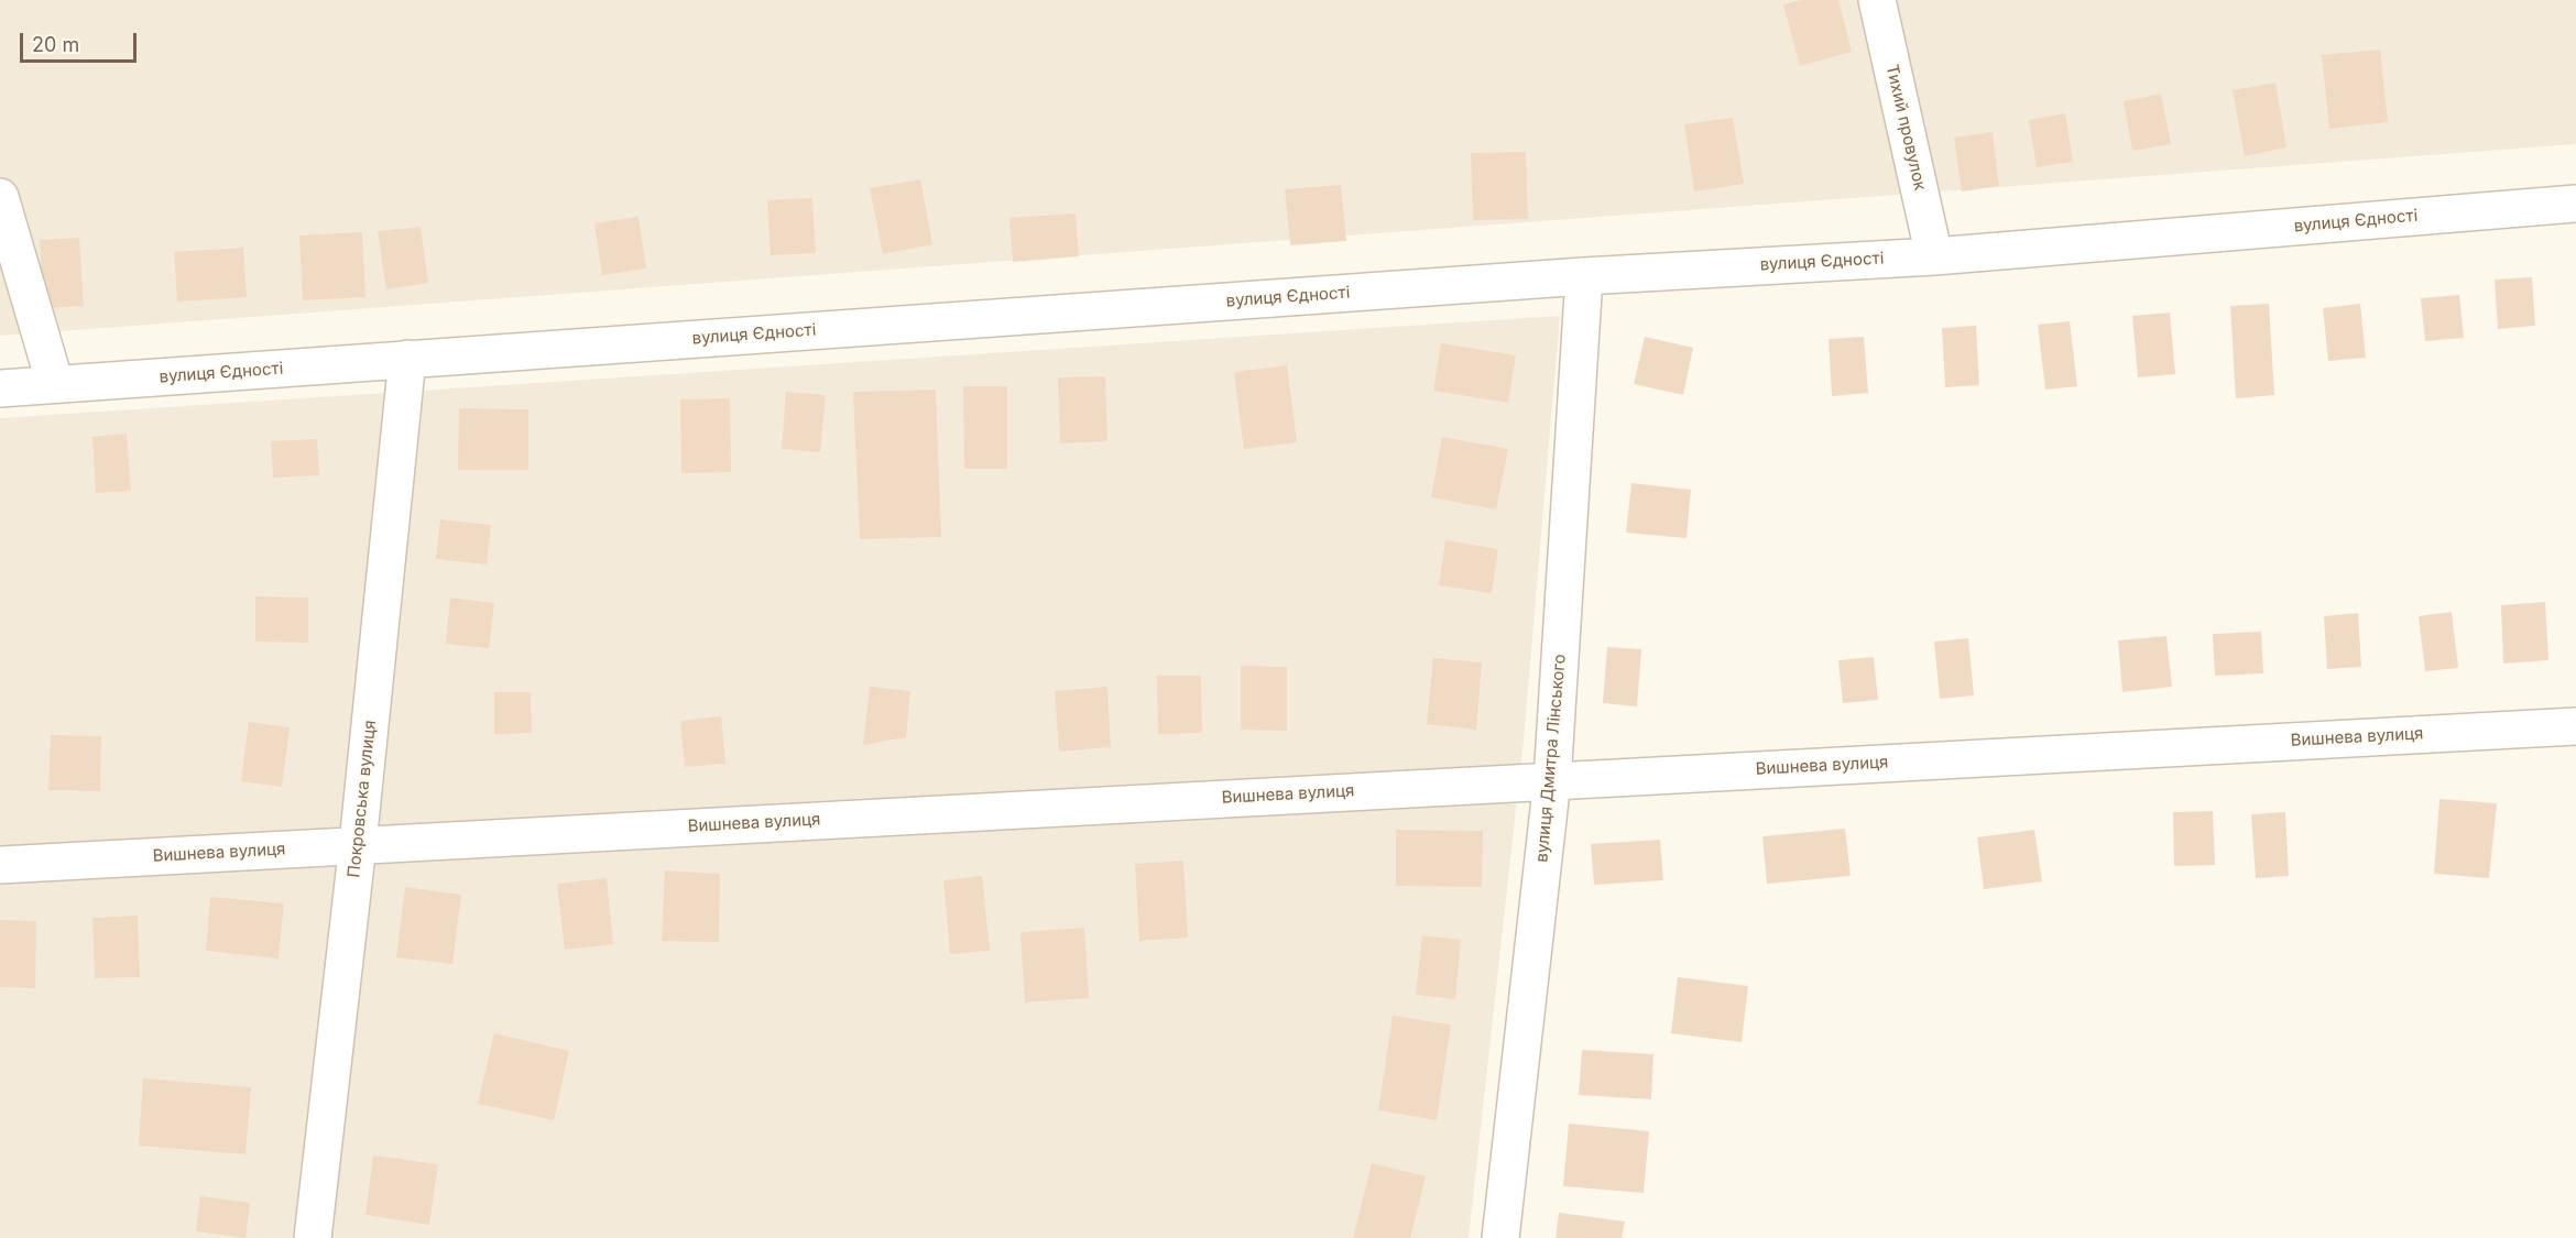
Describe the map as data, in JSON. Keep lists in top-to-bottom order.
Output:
{
  "streets": {
    "street": [
      "Тихий провулок",
      "вулиця Єдності",
      "Вишнева вулиця",
      "вулиця Дмитра Лінського",
      "Покровська вулиця"
    ]
  },
  "crossings": [
    ["Тихий провулок", "вулиця Єдності"],
    ["вулиця Єдності", "вулиця Дмитра Лінського"],
    ["вулиця Єдності", "Покровська вулиця"],
    ["Вишнева вулиця", "вулиця Дмитра Лінського"],
    ["Вишнева вулиця", "Покровська вулиця"]
  ],
  "scale_bar": "20 m"
}
